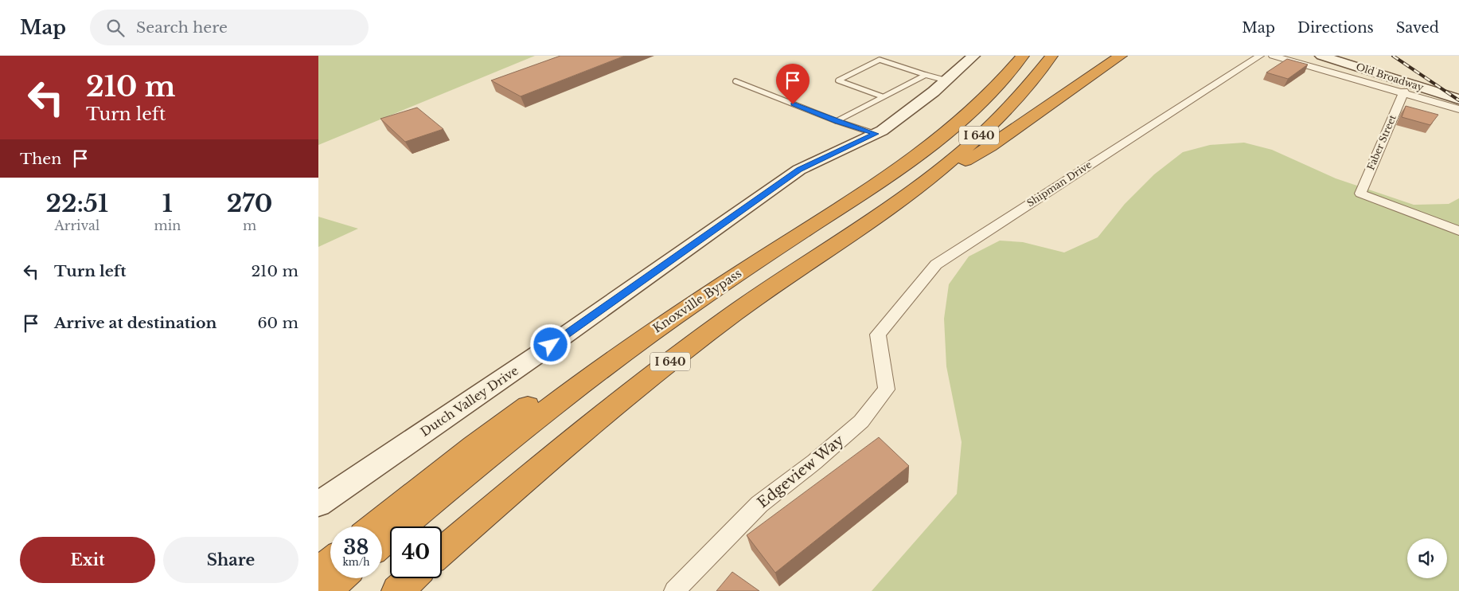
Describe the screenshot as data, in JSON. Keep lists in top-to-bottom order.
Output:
{
  "streets": {
    "highway": ["I 640", "Knoxville Bypass"],
    "street": [
      "Old Broadway",
      "Faber Street",
      "Shipman Drive",
      "Dutch Valley Drive",
      "Edgeview Way"
    ]
  },
  "crossings": [
    ["Shipman Drive", "Edgeview Way"]
  ],
  "page": {
    "header": "Map",
    "search": "Search here",
    "nav": ["Map", "Directions", "Saved"],
    "turn": ["210 m", "Turn left"],
    "then": "Then",
    "eta": [
      "22:51",
      "Arrival",
      "1",
      "min",
      "270",
      "m"
    ],
    "list": [
      {
        "name": "Turn left",
        "value": "210 m"
      },
      {
        "name": "Arrive at destination",
        "value": "60 m"
      }
    ],
    "speed": "38 km/h",
    "limit": "40",
    "buttons": ["Exit", "Share"]
  }
}
